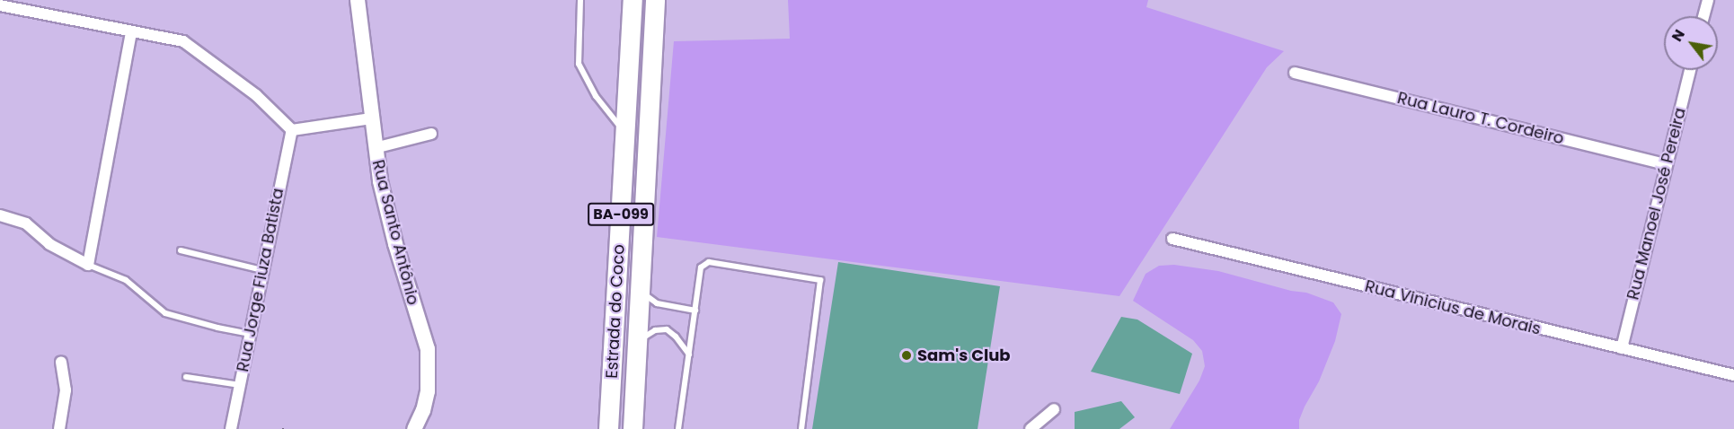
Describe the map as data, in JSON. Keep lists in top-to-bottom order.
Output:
{
  "streets": {
    "highway": ["BA-099", "Estrada do Coco"],
    "street": [
      "Rua Lauro T. Cordeiro",
      "Rua Manoel José Pereira",
      "Rua Santo Antônio",
      "Rua Jorge Fiuza Batista",
      "Rua Vinicius de Morais"
    ]
  },
  "crossings": [
    ["Rua Lauro T. Cordeiro", "Rua Manoel José Pereira"],
    ["Rua Manoel José Pereira", "Rua Vinicius de Morais"]
  ],
  "places": ["Sam's Club"],
  "north": "top left"
}
